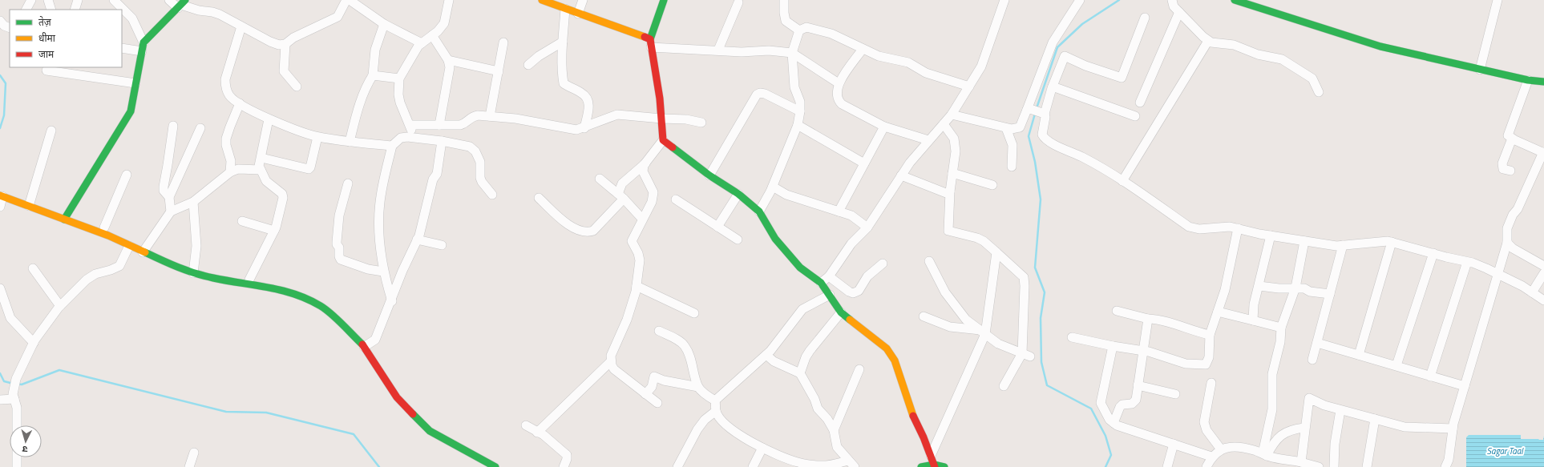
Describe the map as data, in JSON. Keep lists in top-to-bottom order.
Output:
{
  "water": ["Sagar Taal"],
  "legend": ["तेज़", "धीमा", "जाम"],
  "north": "bottom"
}
